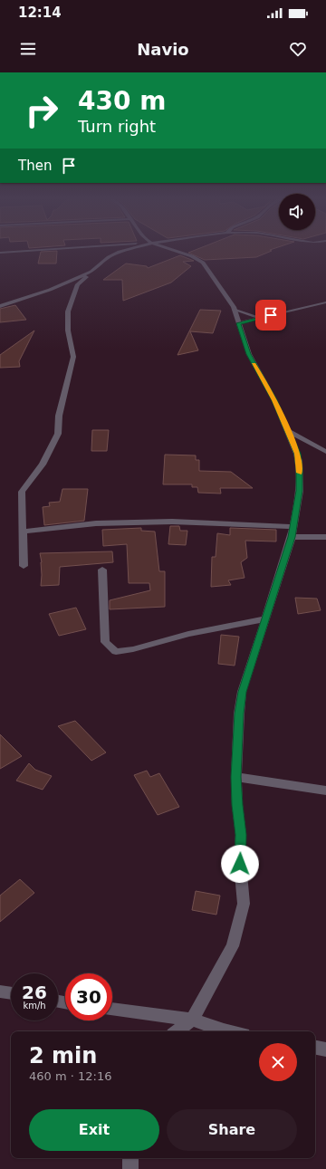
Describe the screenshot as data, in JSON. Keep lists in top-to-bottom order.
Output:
{
  "page": {
    "status": "12:14",
    "header": "Navio",
    "turn": ["430 m", "Turn right"],
    "then": "Then",
    "speed": "26 km/h",
    "limit": "30",
    "heading": ["2 min", "460 m · 12:16"],
    "buttons": ["Exit", "Share"]
  }
}
